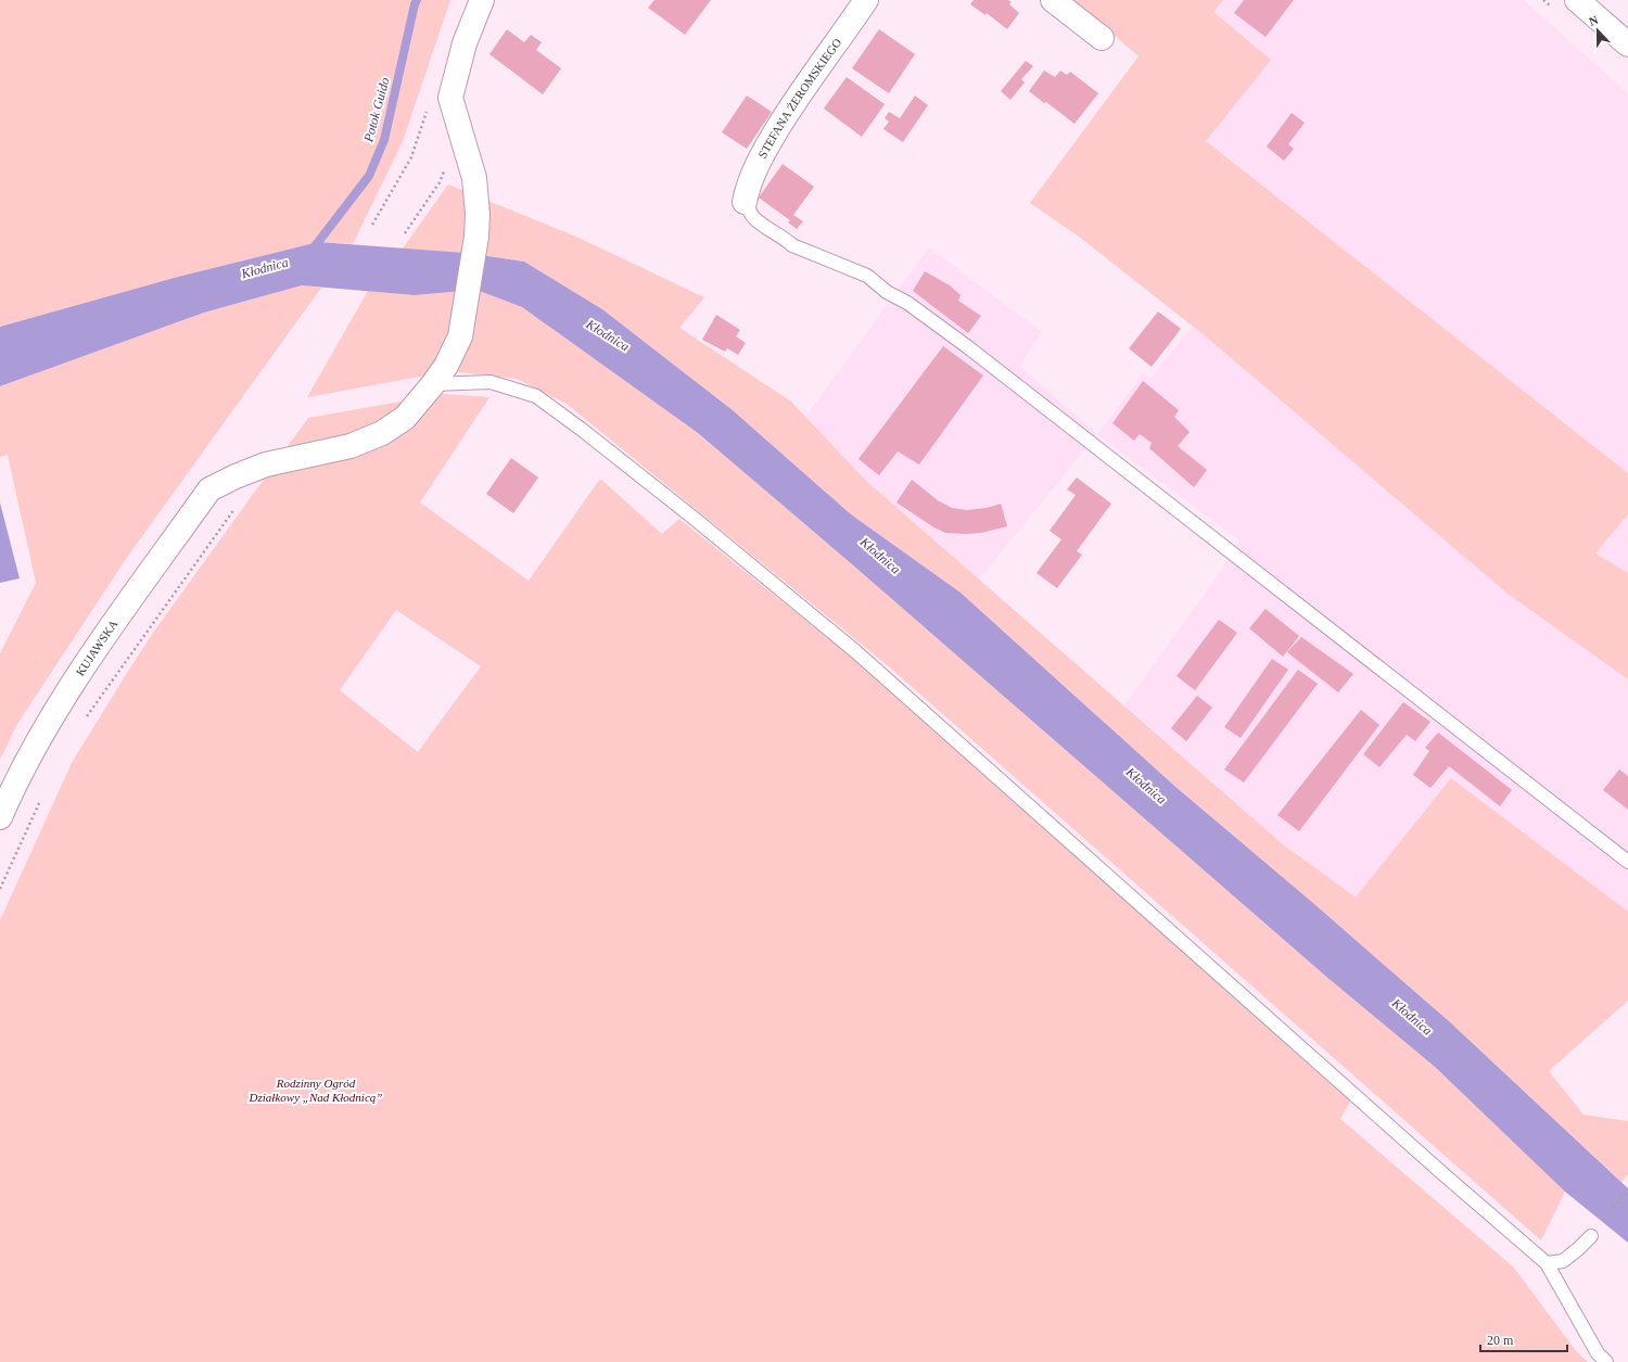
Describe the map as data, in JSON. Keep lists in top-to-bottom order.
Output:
{
  "streets": {
    "street": ["STEFANA ŻEROMSKIEGO", "KUJAWSKA"]
  },
  "water": ["Potok Guido", "Kłodnica"],
  "parks": ["Rodzinny Ogród Działkowy „Nad Kłodnicą”"],
  "scale_bar": "20 m",
  "north": "top"
}
